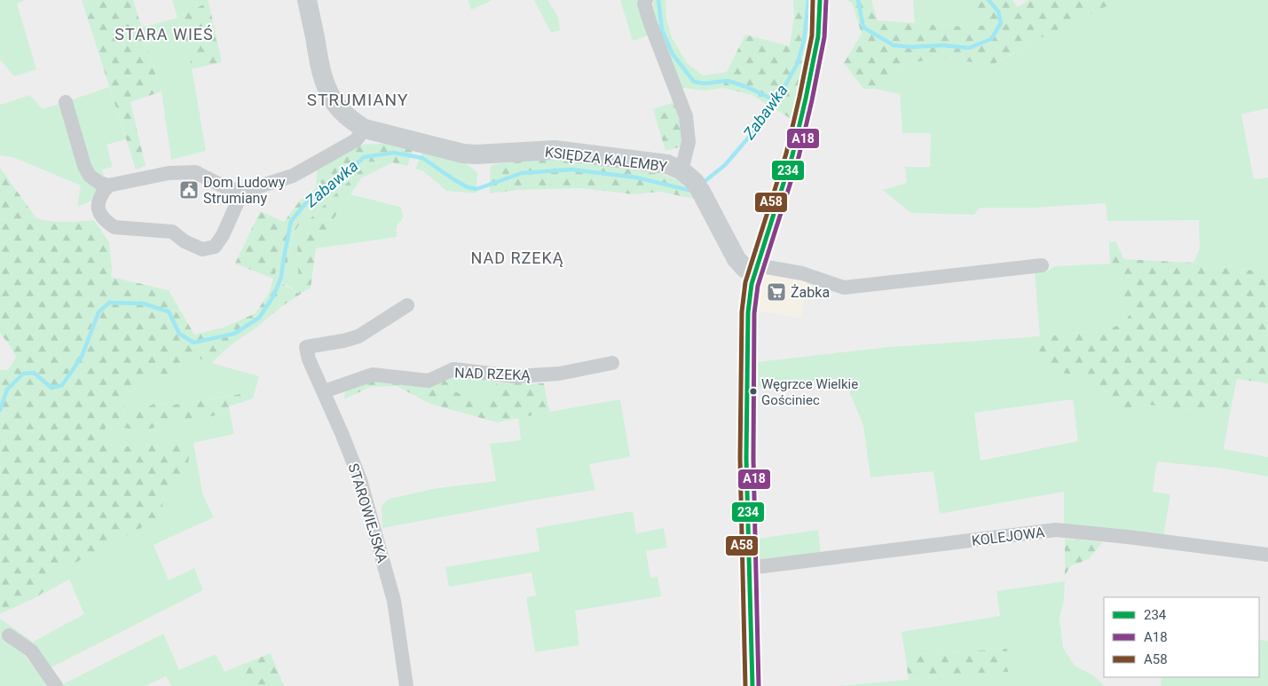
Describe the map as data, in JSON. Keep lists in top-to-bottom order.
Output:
{
  "streets": {
    "street": [
      "KSIĘDZA KALEMBY",
      "NAD RZEKĄ",
      "STAROWIEJSKA",
      "KOLEJOWA"
    ]
  },
  "crossings": [
    ["NAD RZEKĄ", "STAROWIEJSKA"]
  ],
  "districts": ["STARA WIEŚ", "STRUMIANY", "NAD RZEKĄ"],
  "water": ["Zabawka"],
  "places": {
    "public building": ["Dom Ludowy Strumiany"],
    "supermarket": ["Żabka"],
    "other": ["Węgrzce Wielkie Gościniec"]
  },
  "lines": ["transit line 234", "transit line A18", "transit line A58"],
  "legend": ["234", "A18", "A58"]
}
